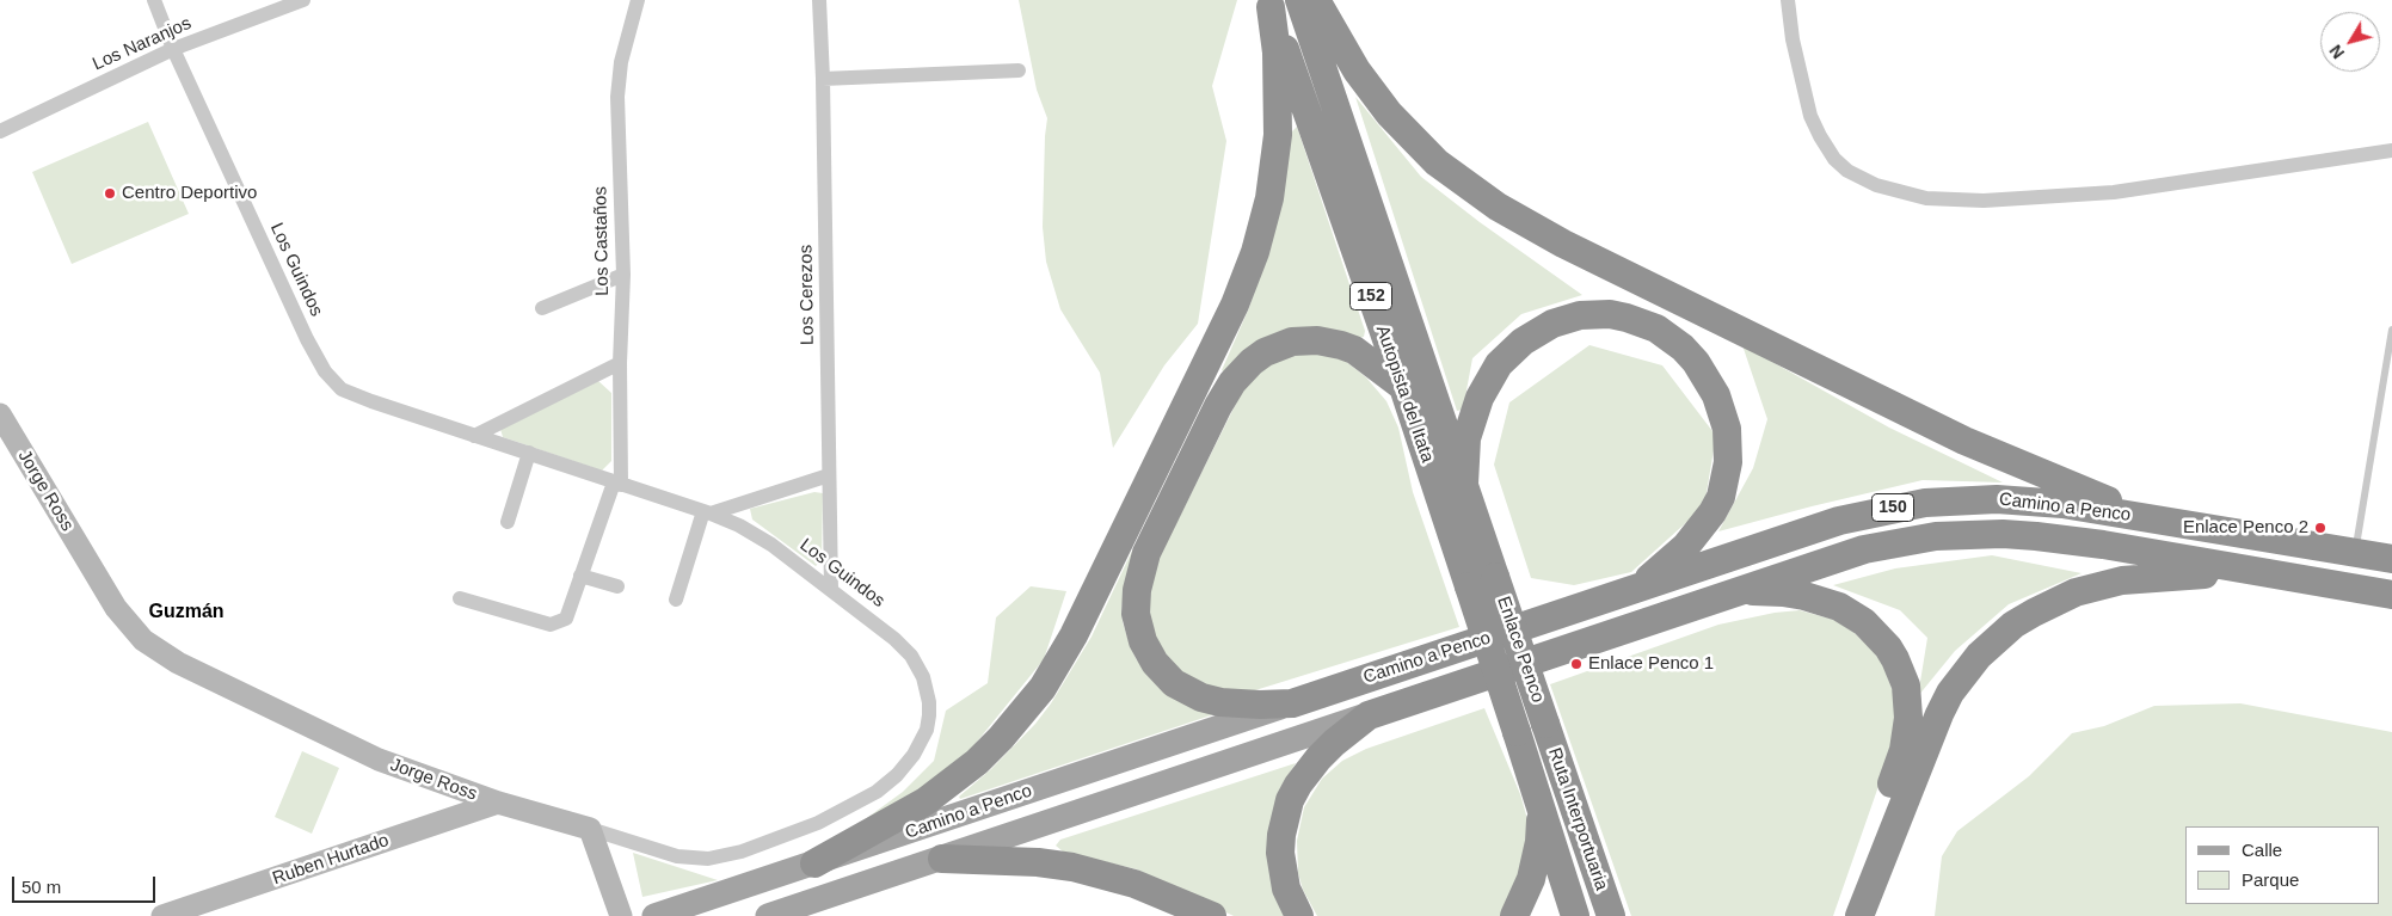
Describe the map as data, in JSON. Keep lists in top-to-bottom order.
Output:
{
  "streets": {
    "highway": [
      "152",
      "Autopista del Itata",
      "150",
      "Camino a Penco",
      "Enlace Penco",
      "Ruta Interportuaria"
    ],
    "main road": ["Jorge Ross", "Ruben Hurtado"],
    "street": [
      "Los Naranjos",
      "Los Castaños",
      "Los Guindos",
      "Los Cerezos"
    ]
  },
  "crossings": [
    ["Los Naranjos", "Los Guindos"],
    ["Los Castaños", "Los Guindos"],
    ["Los Guindos", "Los Cerezos"],
    ["Los Guindos", "Jorge Ross"],
    ["Autopista del Itata", "Enlace Penco"],
    ["Jorge Ross", "Ruben Hurtado"],
    ["Enlace Penco", "Ruta Interportuaria"]
  ],
  "districts": ["Guzmán"],
  "places": ["Centro Deportivo", "Enlace Penco 2", "Enlace Penco 1"],
  "legend": ["Calle", "Parque"],
  "scale_bar": "50 m",
  "north": "bottom left"
}
